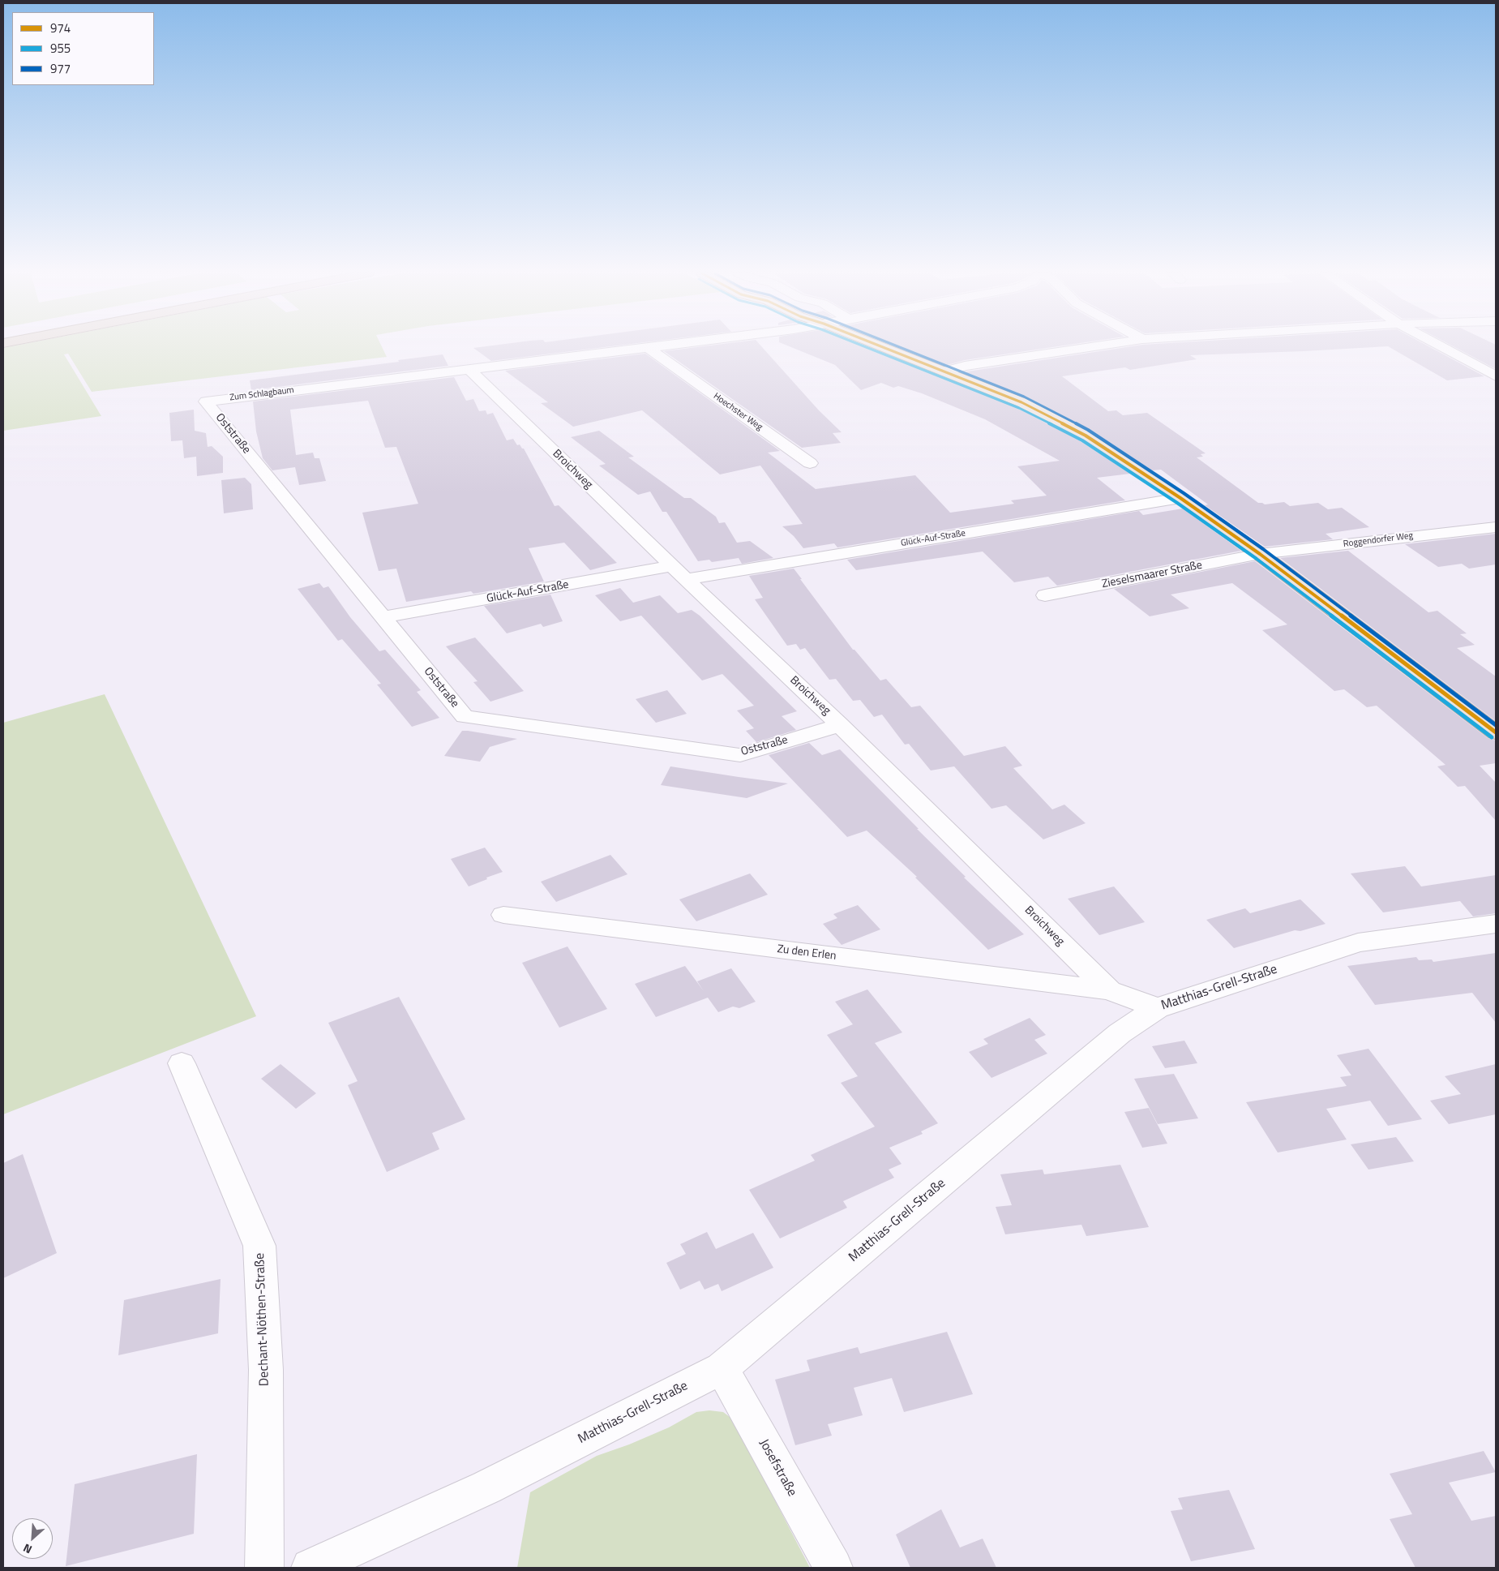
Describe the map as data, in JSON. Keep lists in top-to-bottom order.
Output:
{
  "streets": {
    "street": [
      "Zum Schlagbaum",
      "Hoechster Weg",
      "Oststraße",
      "Broichweg",
      "Glück-Auf-Straße",
      "Roggendorfer Weg",
      "Zieselsmaarer Straße",
      "Zu den Erlen",
      "Matthias-Grell-Straße",
      "Dechant-Nöthen-Straße",
      "Josefstraße"
    ]
  },
  "crossings": [
    ["Zum Schlagbaum", "Hoechster Weg"],
    ["Zum Schlagbaum", "Oststraße"],
    ["Zum Schlagbaum", "Broichweg"],
    ["Oststraße", "Broichweg"],
    ["Oststraße", "Glück-Auf-Straße"],
    ["Broichweg", "Glück-Auf-Straße"],
    ["Broichweg", "Zu den Erlen"],
    ["Broichweg", "Matthias-Grell-Straße"],
    ["Roggendorfer Weg", "Zieselsmaarer Straße"],
    ["Matthias-Grell-Straße", "Josefstraße"]
  ],
  "lines": ["transit line 974", "transit line 955", "transit line 977"],
  "legend": ["974", "955", "977"],
  "north": "bottom left"
}
